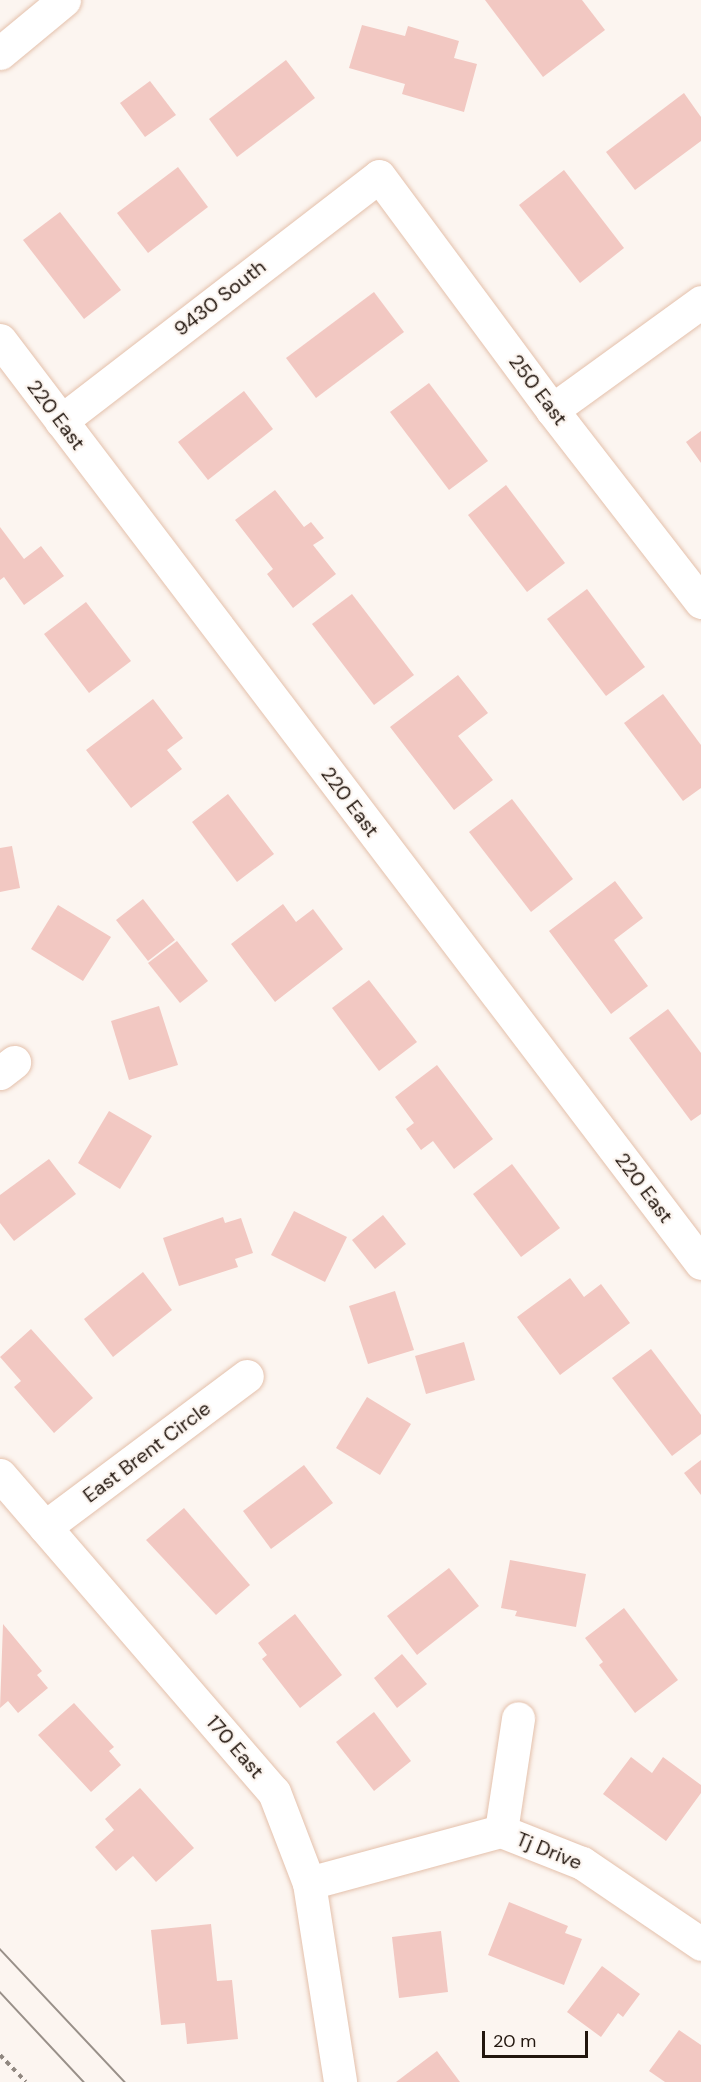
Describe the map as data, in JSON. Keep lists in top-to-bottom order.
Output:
{
  "streets": {
    "street": [
      "9430 South",
      "250 East",
      "220 East",
      "East Brent Circle",
      "170 East",
      "Tj Drive"
    ]
  },
  "crossings": [
    ["9430 South", "250 East"],
    ["9430 South", "220 East"],
    ["East Brent Circle", "170 East"],
    ["170 East", "Tj Drive"]
  ],
  "scale_bar": "20 m"
}
